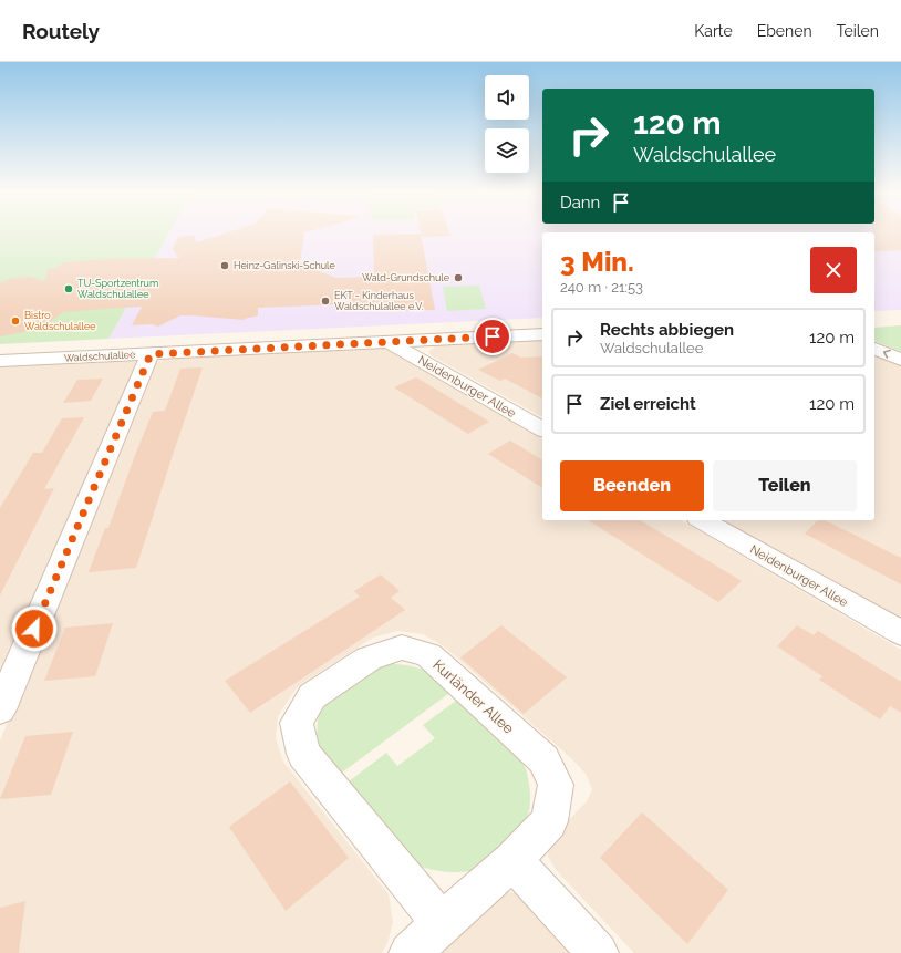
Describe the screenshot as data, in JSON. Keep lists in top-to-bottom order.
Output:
{
  "streets": {
    "street": ["Waldschulallee", "Neidenburger Allee", "Kurländer Allee"]
  },
  "crossings": [
    ["Waldschulallee", "Neidenburger Allee"]
  ],
  "places": [
    "Heinz-Galinski-Schule",
    "Wald-Grundschule",
    "TU-Sportzentrum Waldschulallee",
    "EKT - Kinderhaus Waldschulallee e.V.",
    "Bistro Waldschulallee"
  ],
  "page": {
    "header": "Routely",
    "nav": ["Karte", "Ebenen", "Teilen"],
    "turn": ["120 m", "Waldschulallee"],
    "then": "Dann",
    "heading": ["3 Min.", "240 m · 21:53"],
    "list": [
      {
        "name": "Rechts abbiegen",
        "note": "Waldschulallee",
        "value": "120 m"
      },
      {
        "name": "Ziel erreicht",
        "value": "120 m"
      }
    ],
    "buttons": ["Beenden", "Teilen"]
  }
}
